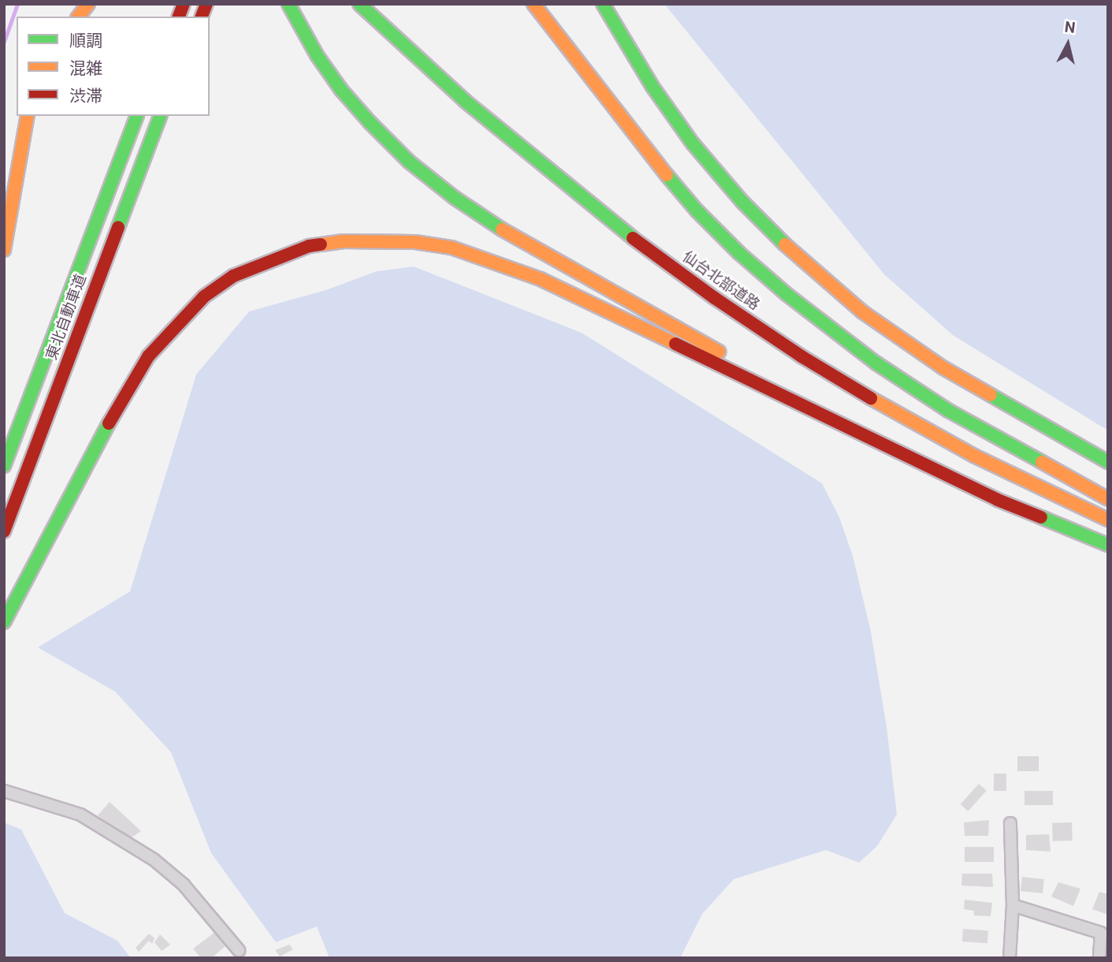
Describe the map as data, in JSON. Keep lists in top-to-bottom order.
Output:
{
  "streets": {
    "highway": ["仙台北部道路", "東北自動車道"]
  },
  "legend": ["順調", "混雑", "渋滞"],
  "north": "top"
}
